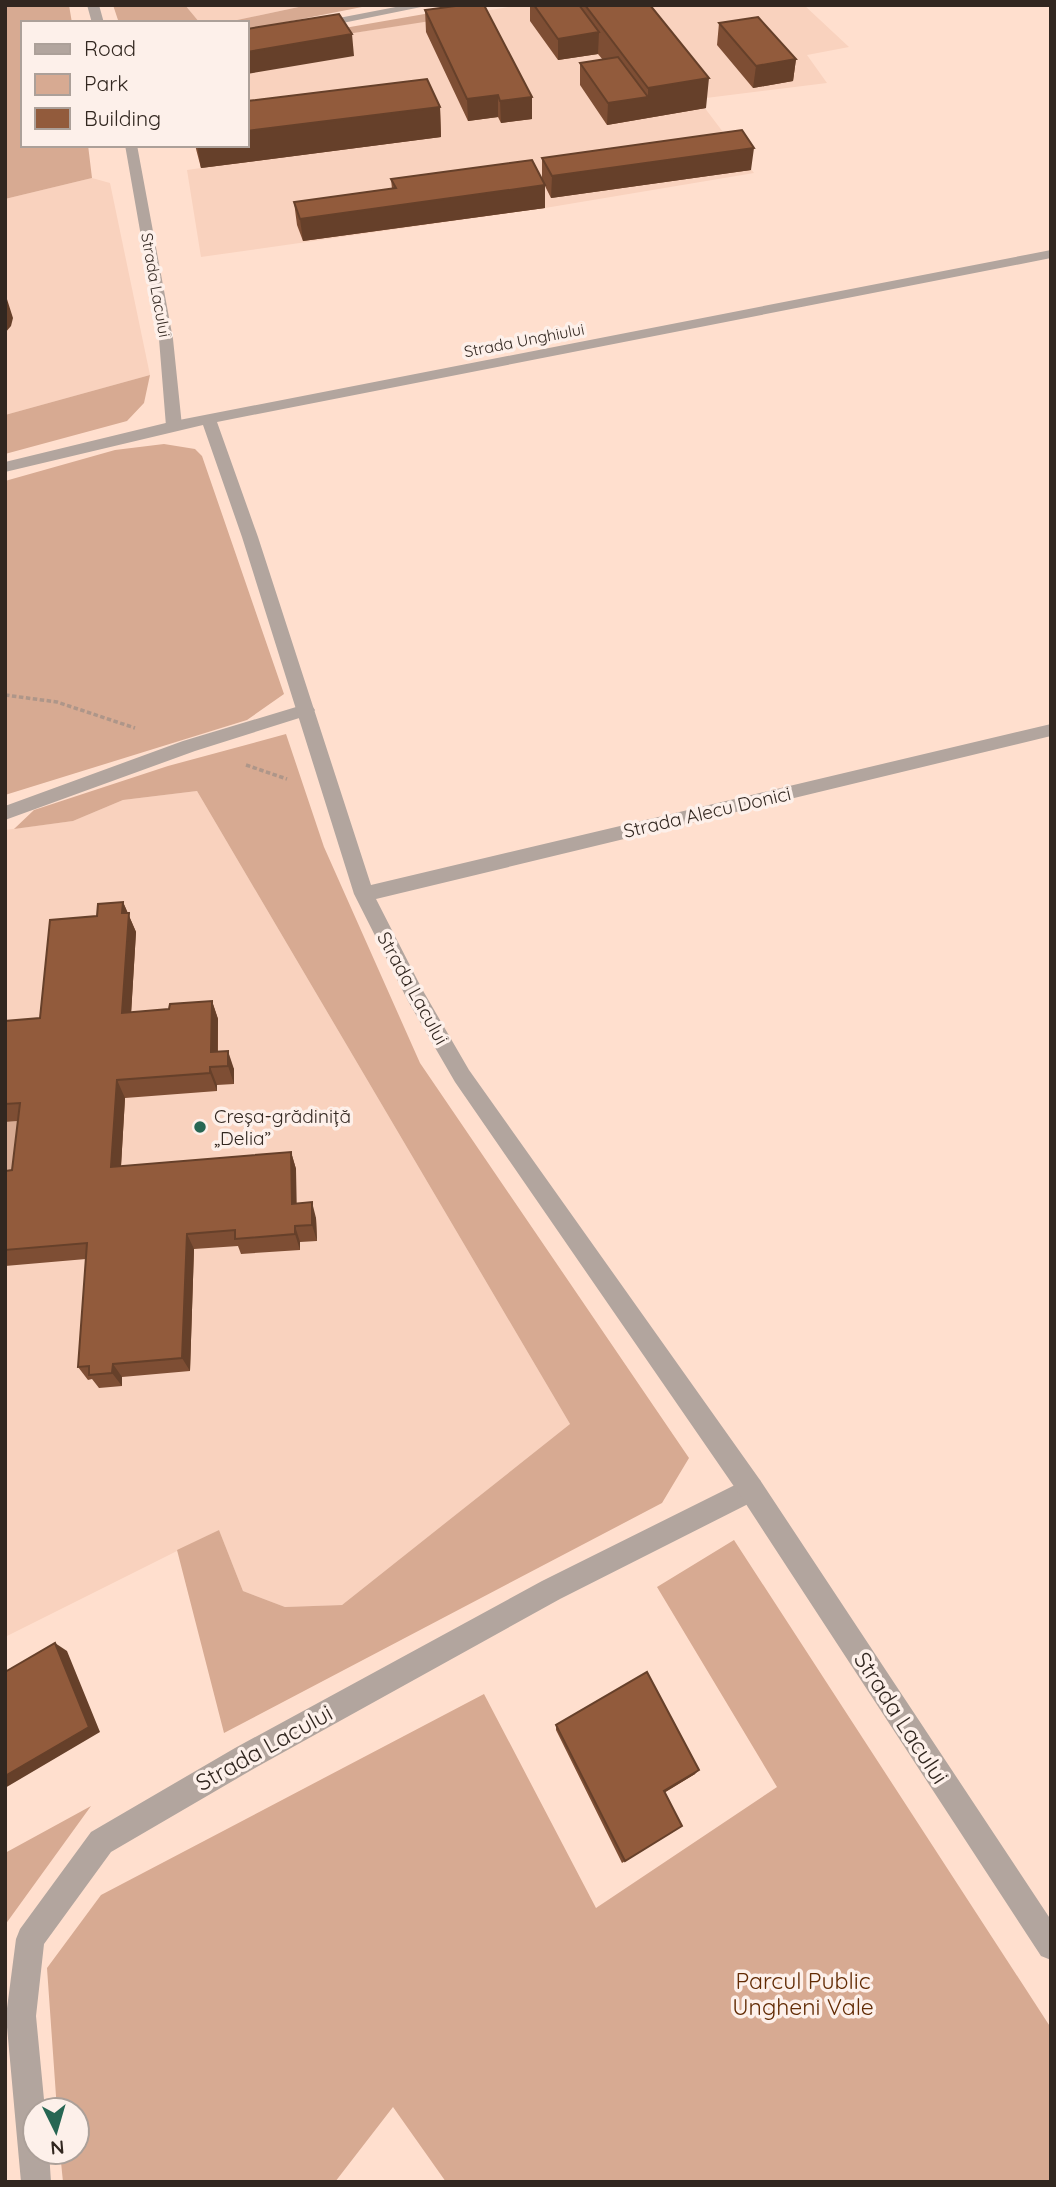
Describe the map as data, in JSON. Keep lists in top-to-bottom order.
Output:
{
  "streets": {
    "street": ["Strada Lacului", "Strada Unghiului", "Strada Alecu Donici"]
  },
  "crossings": [
    ["Strada Lacului", "Strada Unghiului"],
    ["Strada Lacului", "Strada Alecu Donici"]
  ],
  "parks": ["Parcul Public Ungheni Vale"],
  "places": ["Creșa-grădiniță „Delia”"],
  "legend": ["Road", "Park", "Building"],
  "north": "bottom"
}
